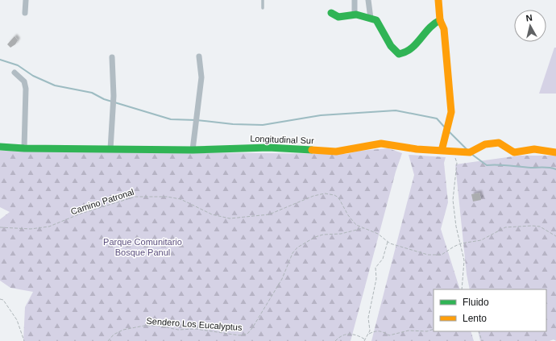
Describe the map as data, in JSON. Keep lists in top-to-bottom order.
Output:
{
  "streets": {
    "street": ["Longitudinal Sur"],
    "path": ["Camino Patronal", "Sendero Los Eucalyptus"]
  },
  "crossings": [
    ["Camino Patronal", "Sendero Los Eucalyptus"]
  ],
  "parks": ["Parque Comunitario Bosque Panul"],
  "legend": ["Fluido", "Lento"],
  "north": "top"
}
